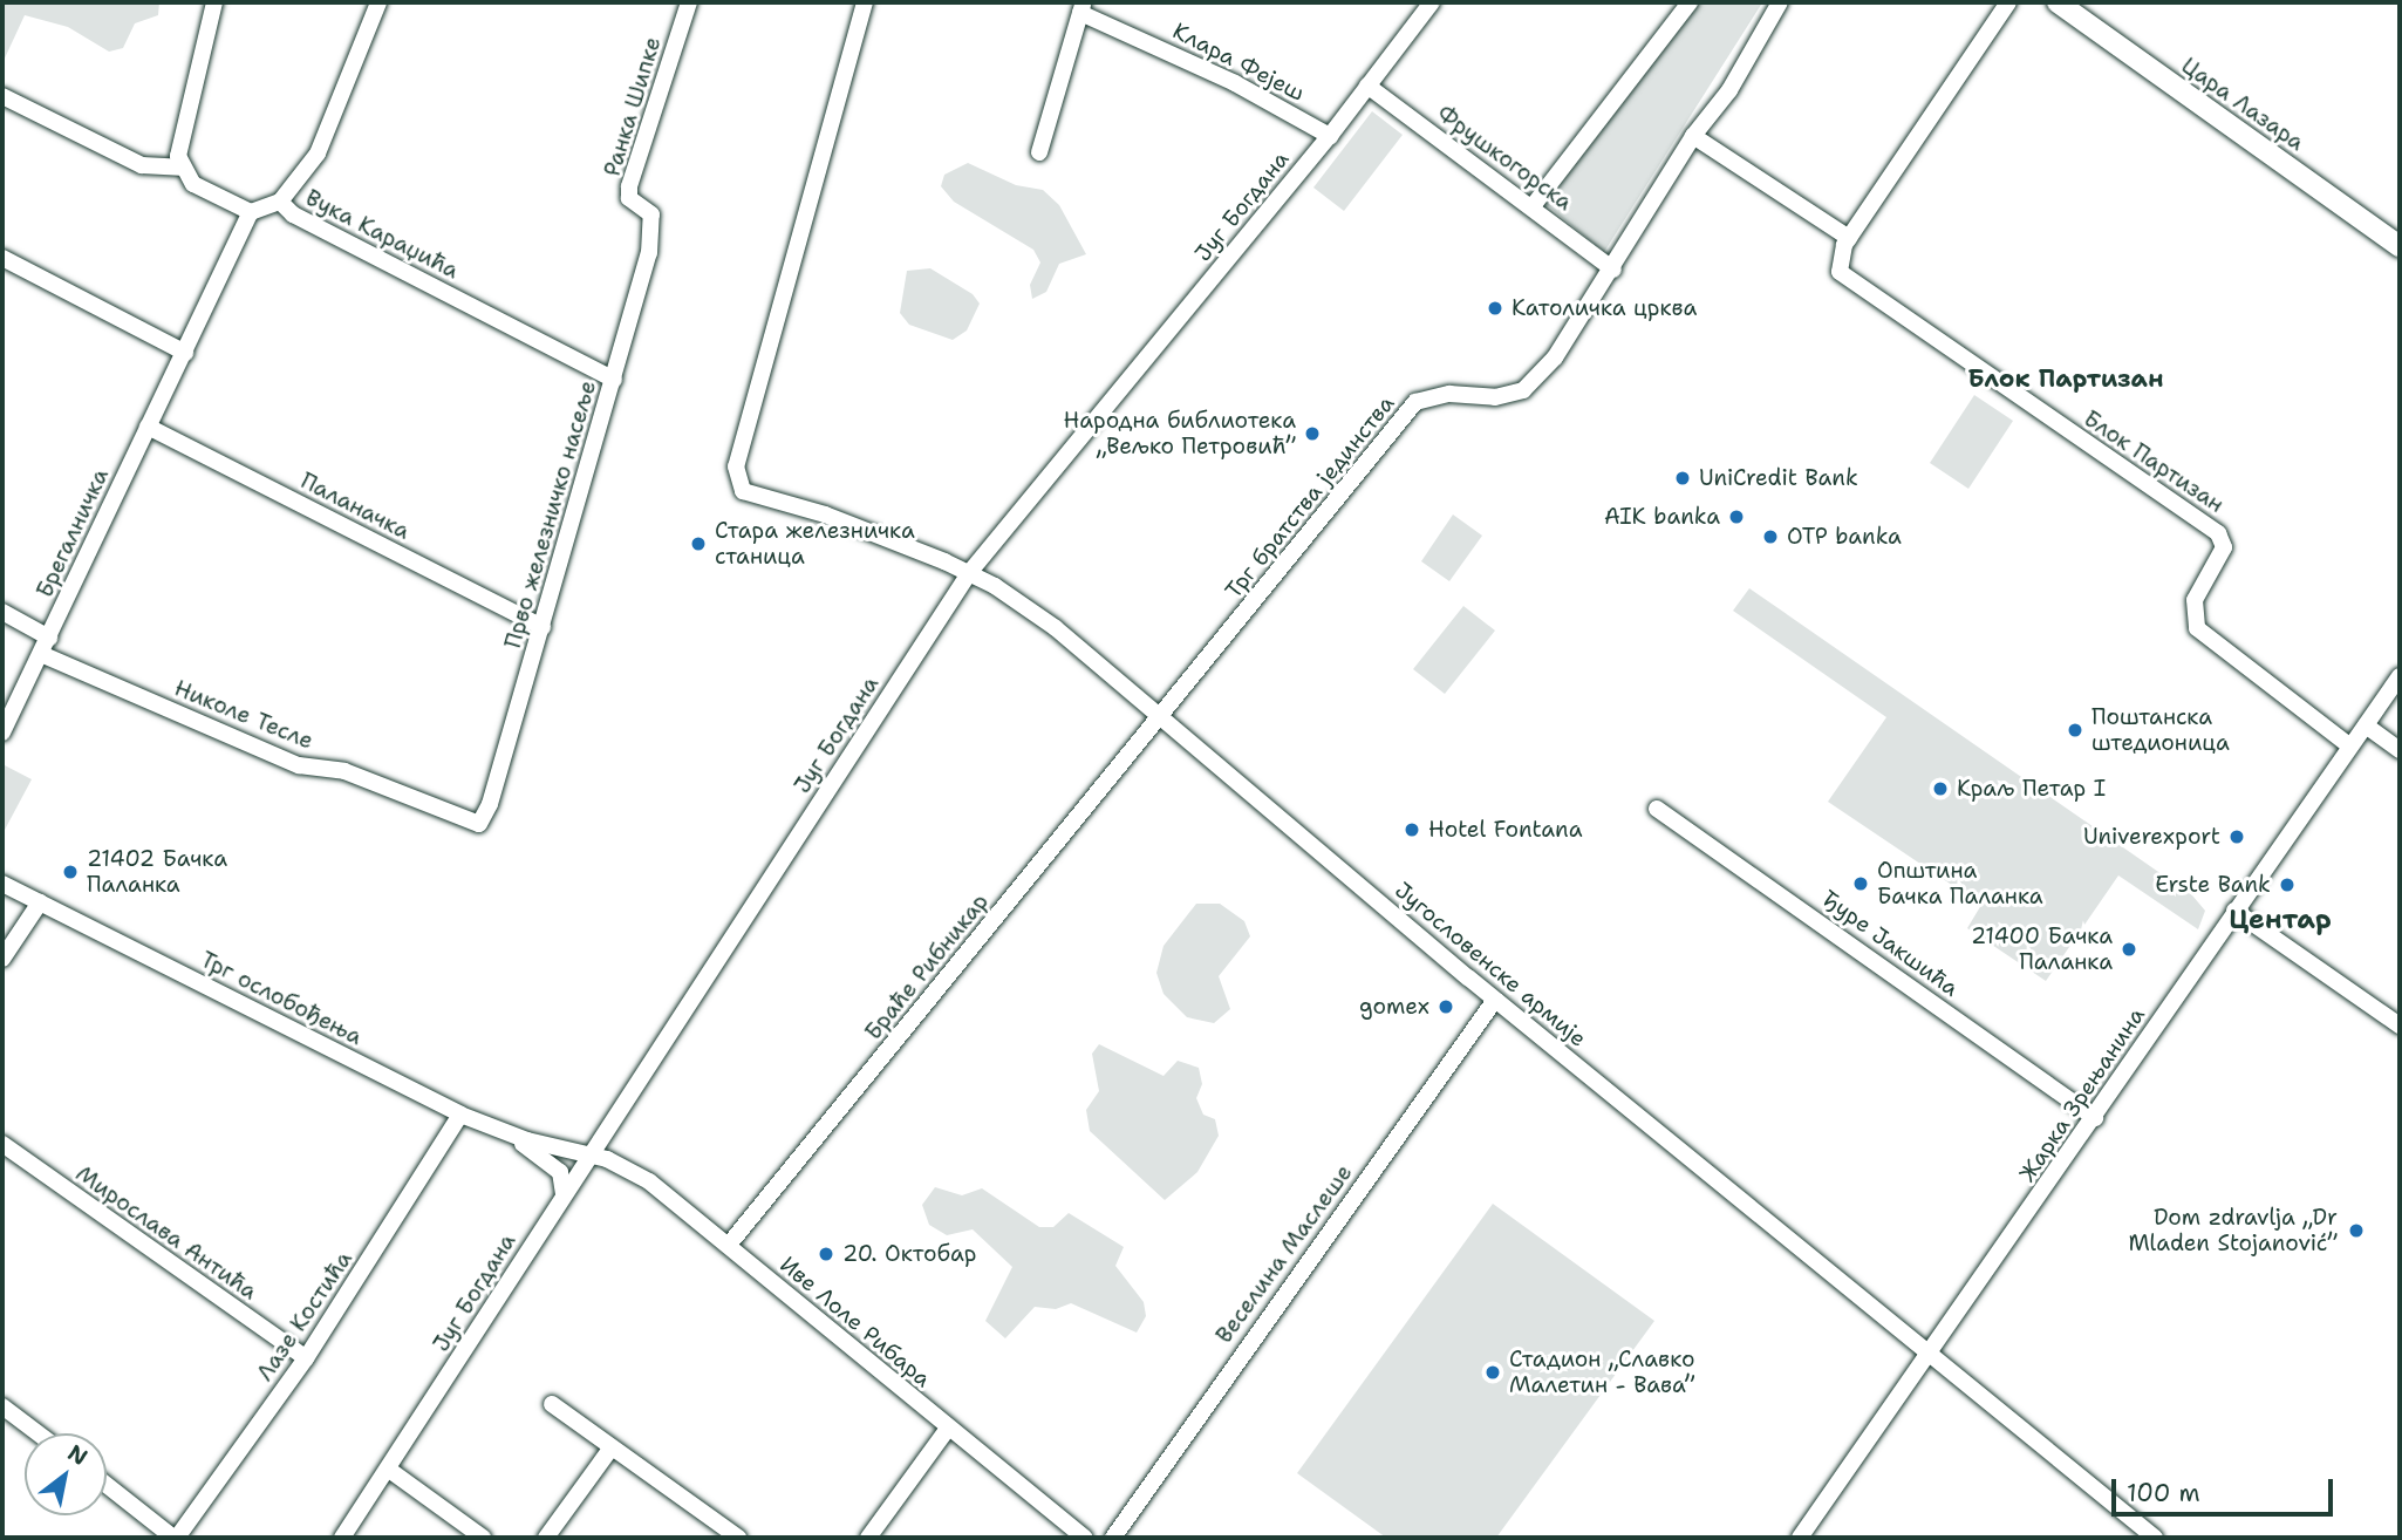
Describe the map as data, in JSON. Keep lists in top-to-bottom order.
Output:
{
  "streets": {
    "main road": ["Цара Лазара"],
    "street": [
      "Клара Фејеш",
      "Ранка Шипке",
      "Фрушкогорска",
      "Југ Богдана",
      "Вука Караџића",
      "Блок Партизан",
      "Трг братства јединства",
      "Паланачка",
      "Прво железничко насеље",
      "Брегалничка",
      "Николе Тесле",
      "Ђуре Јакшића",
      "Југословенске армије",
      "Браће Рибникар",
      "Трг ослобођења",
      "Жарка Зрењанина",
      "Мирослава Антића",
      "Веселина Маслеше",
      "Лазе Костића",
      "Иве Лоле Рибара"
    ]
  },
  "crossings": [
    ["Клара Фејеш", "Југ Богдана"],
    ["Ранка Шипке", "Прво железничко насеље"],
    ["Фрушкогорска", "Југ Богдана"],
    ["Фрушкогорска", "Трг братства јединства"],
    ["Југ Богдана", "Југословенске армије"],
    ["Југ Богдана", "Трг ослобођења"],
    ["Југ Богдана", "Иве Лоле Рибара"],
    ["Вука Караџића", "Прво железничко насеље"],
    ["Вука Караџића", "Брегалничка"],
    ["Блок Партизан", "Жарка Зрењанина"],
    ["Трг братства јединства", "Југословенске армије"],
    ["Трг братства јединства", "Браће Рибникар"],
    ["Паланачка", "Прво железничко насеље"],
    ["Паланачка", "Брегалничка"],
    ["Прво железничко насеље", "Николе Тесле"],
    ["Брегалничка", "Николе Тесле"],
    ["Ђуре Јакшића", "Жарка Зрењанина"],
    ["Југословенске армије", "Браће Рибникар"],
    ["Југословенске армије", "Жарка Зрењанина"],
    ["Југословенске армије", "Веселина Маслеше"],
    ["Браће Рибникар", "Иве Лоле Рибара"],
    ["Трг ослобођења", "Лазе Костића"],
    ["Трг ослобођења", "Иве Лоле Рибара"],
    ["Мирослава Антића", "Лазе Костића"]
  ],
  "districts": ["Блок Партизан", "Центар"],
  "places": [
    "Католичка црква",
    "Народна библиотека „Вељко Петровић”",
    "UniCredit Bank",
    "AIK banka",
    "OTP banka",
    "Стара железничка станица",
    "Поштанска штедионица",
    "Краљ Петар I",
    "Hotel Fontana",
    "Univerexport",
    "21402 Бачка Паланка",
    "Општина Бачка Паланка",
    "Erste Bank",
    "21400 Бачка Паланка",
    "gomex",
    "Dom zdravlja „Dr Mladen Stojanović”",
    "20. Октобар",
    "Стадион „Славко Малетин - Вава”"
  ],
  "scale_bar": "100 m",
  "north": "top right"
}
